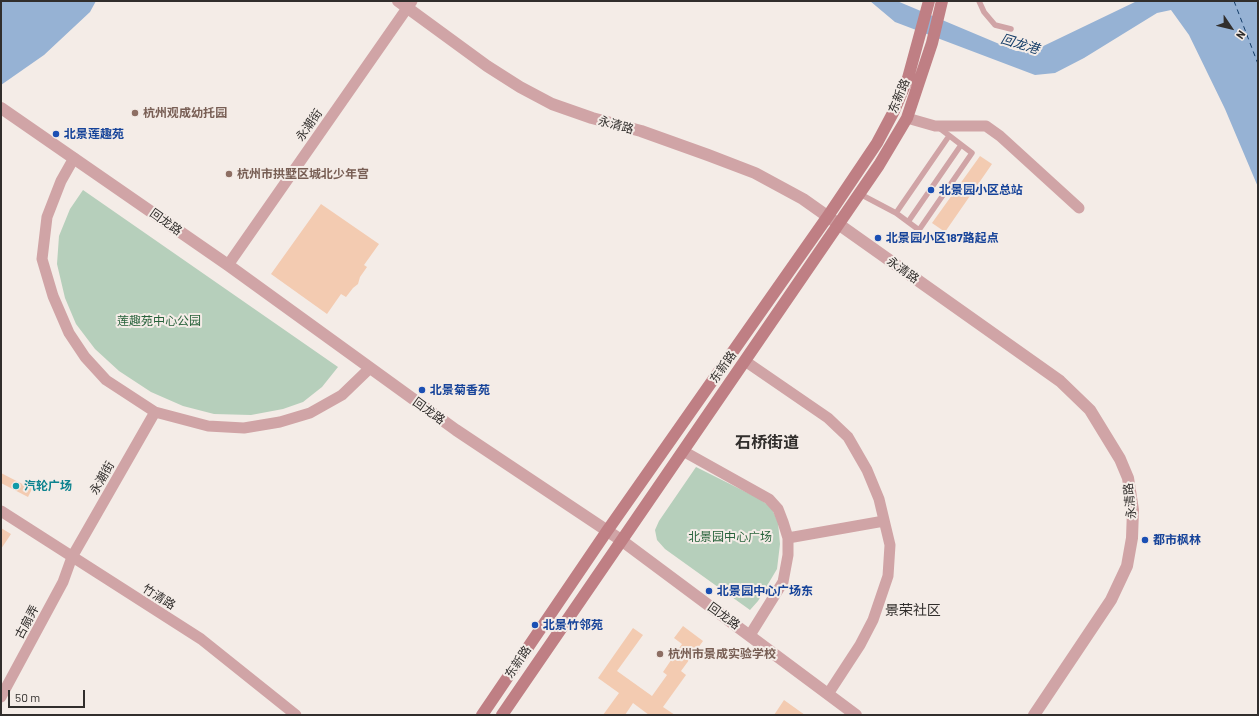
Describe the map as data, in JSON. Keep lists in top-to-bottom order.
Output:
{
  "streets": {
    "main road": ["东新路"],
    "street": [
      "永潮街",
      "永清路",
      "回龙路",
      "竹清路",
      "古扇弄"
    ]
  },
  "crossings": [
    ["东新路", "永清路"],
    ["东新路", "回龙路"],
    ["永潮街", "永清路"],
    ["永潮街", "回龙路"],
    ["永潮街", "竹清路"],
    ["永潮街", "古扇弄"],
    ["竹清路", "古扇弄"]
  ],
  "districts": ["石桥街道", "景荣社区"],
  "water": ["回龙港"],
  "parks": ["莲趣苑中心公园", "北景园中心广场"],
  "places": [
    "杭州观成幼托园",
    "北景莲趣苑",
    "杭州市拱墅区城北少年宫",
    "北景园小区总站",
    "北景园小区187路起点",
    "北景菊香苑",
    "汽轮广场",
    "都市枫林",
    "北景园中心广场东",
    "北景竹邻苑",
    "杭州市景成实验学校"
  ],
  "scale_bar": "50 m",
  "north": "bottom right"
}
